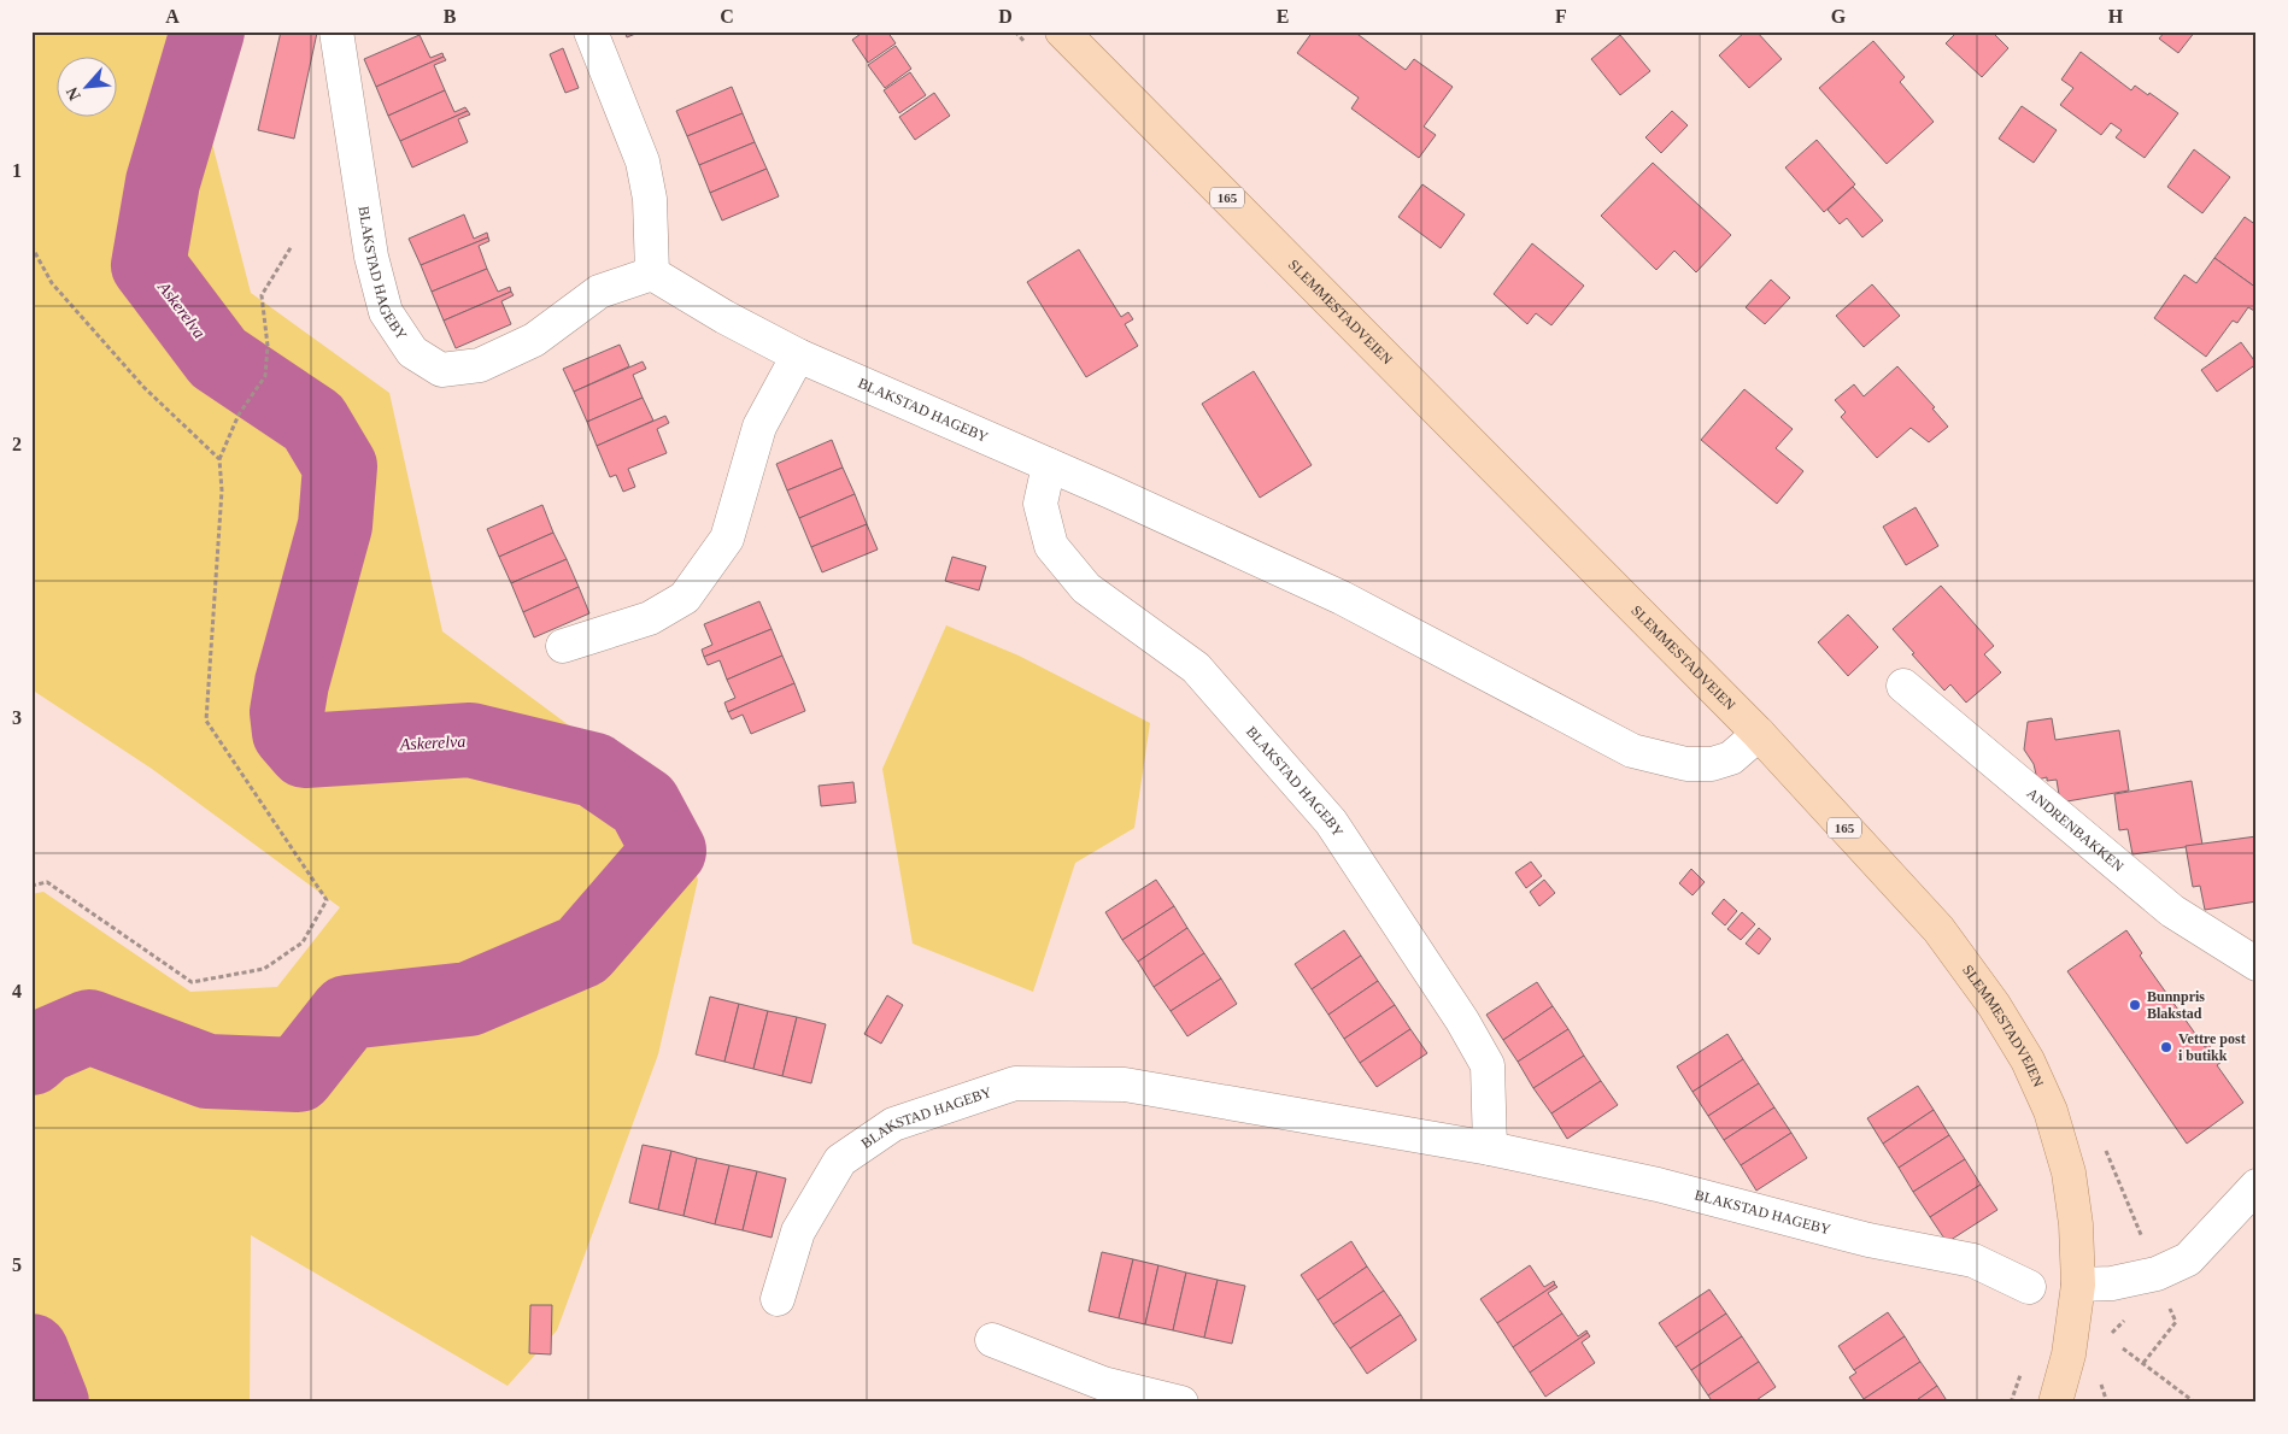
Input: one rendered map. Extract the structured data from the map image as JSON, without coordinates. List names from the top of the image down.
{
  "streets": {
    "main road": ["165", "SLEMMESTADVEIEN"],
    "street": ["BLAKSTAD HAGEBY", "ANDRENBAKKEN"]
  },
  "crossings": [
    ["BLAKSTAD HAGEBY", "SLEMMESTADVEIEN"]
  ],
  "water": ["Askerelva"],
  "places": ["Bunnpris Blakstad", "Vettre post i butikk"],
  "north": "bottom left",
  "grid": {
    "columns": [
      "A",
      "B",
      "C",
      "D",
      "E",
      "F",
      "G",
      "H"
    ],
    "rows": [
      "1",
      "2",
      "3",
      "4",
      "5"
    ]
  }
}
